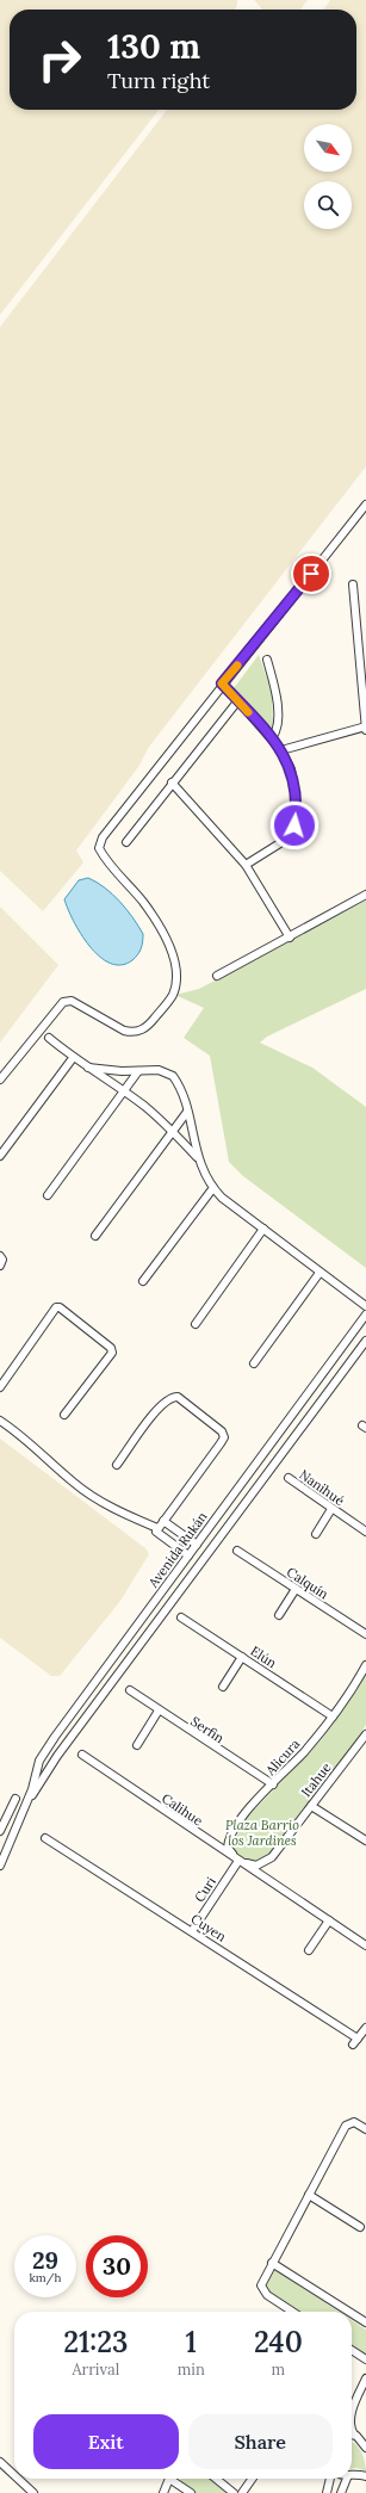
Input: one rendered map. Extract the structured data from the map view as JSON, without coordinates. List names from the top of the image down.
{
  "streets": {
    "street": [
      "Nanihué",
      "Avenida Rukán",
      "Calquín",
      "Elún",
      "Serfin",
      "Alicura",
      "Itahue",
      "Calihue",
      "Curi",
      "Cuyen"
    ]
  },
  "crossings": [
    ["Elún", "Alicura"],
    ["Serfin", "Alicura"],
    ["Alicura", "Itahue"],
    ["Alicura", "Calihue"],
    ["Alicura", "Curi"],
    ["Itahue", "Calihue"],
    ["Itahue", "Curi"],
    ["Calihue", "Curi"],
    ["Curi", "Cuyen"]
  ],
  "parks": ["Plaza Barrio los Jardines"],
  "north": "bottom right",
  "page": {
    "turn": ["130 m", "Turn right"],
    "speed": "29 km/h",
    "limit": "30",
    "eta": [
      "21:23",
      "Arrival",
      "1",
      "min",
      "240",
      "m"
    ],
    "buttons": ["Exit", "Share"]
  }
}
